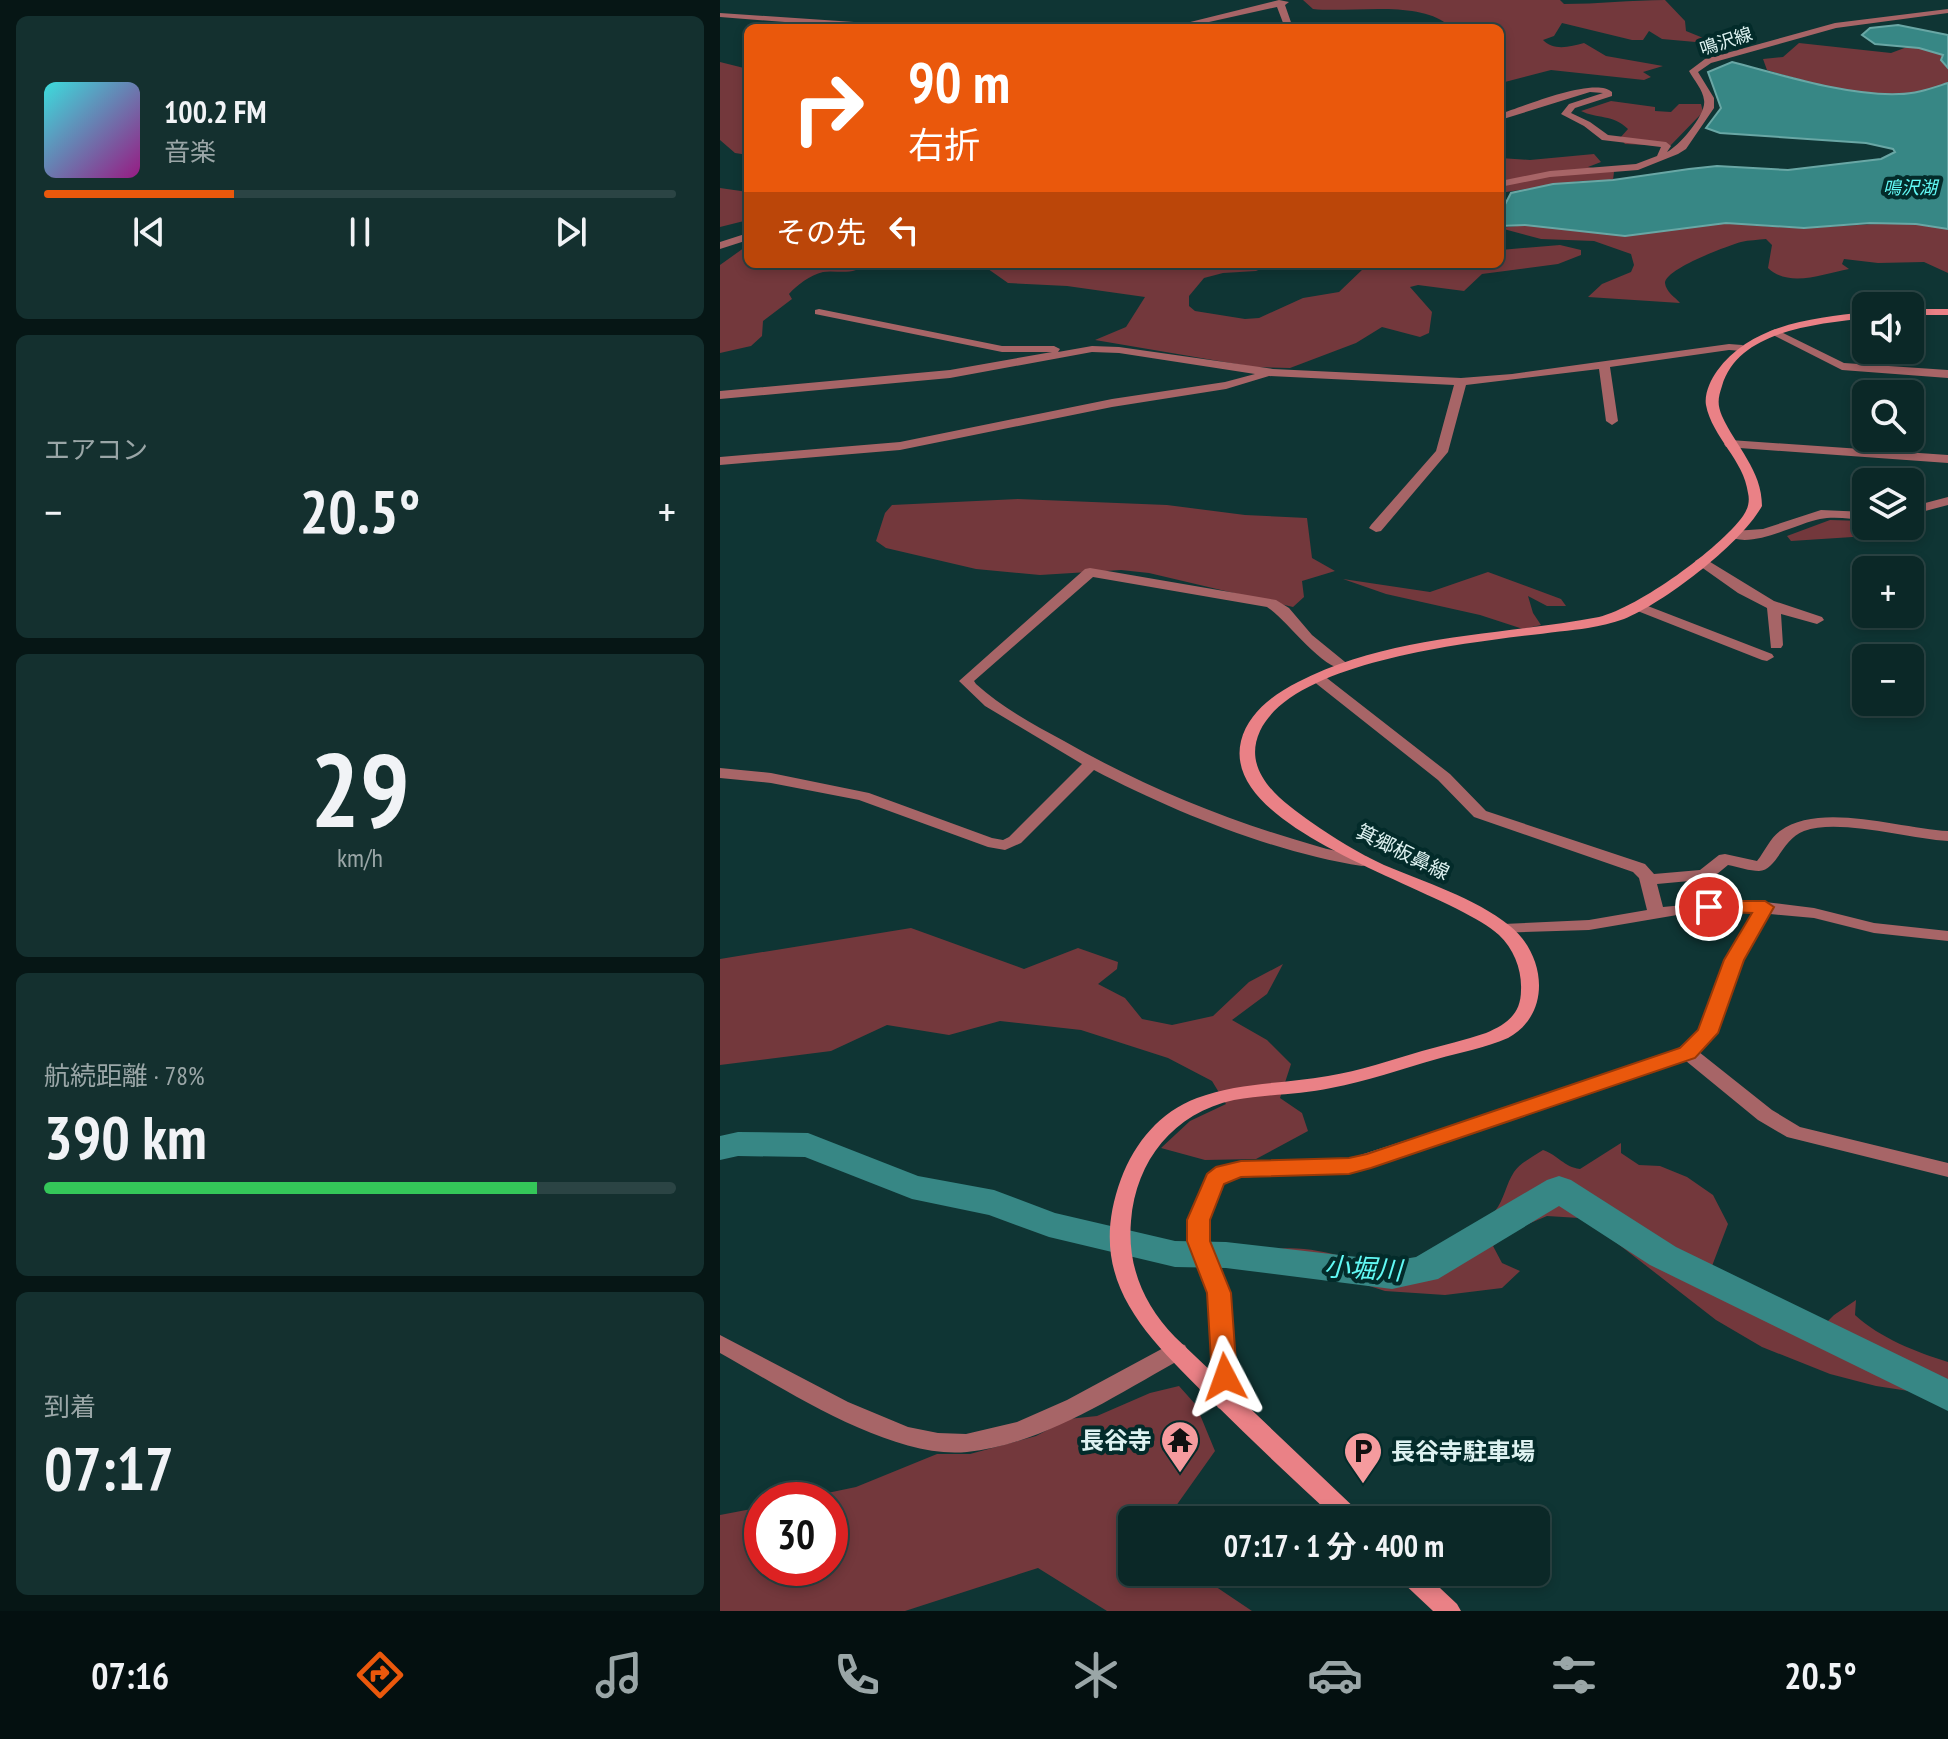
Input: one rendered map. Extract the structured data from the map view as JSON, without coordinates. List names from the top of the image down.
{
  "streets": {
    "main road": ["箕郷板鼻線"],
    "street": ["鳴沢線"]
  },
  "water": ["鳴沢湖", "小堀川"],
  "places": {
    "temple": ["長谷寺"],
    "parking": ["長谷寺駐車場"]
  },
  "page": {
    "turn": ["90 m", "右折"],
    "song": ["100.2 FM", "音楽"],
    "then": "その先",
    "map_buttons": ["+", "−"],
    "tile": [
      "エアコン",
      ["29", "km/h"],
      ["航続距離 · 78%", "390 km"],
      ["到着", "07:17"]
    ],
    "heat": ["−", "20.5°", "+"],
    "limit": "30",
    "trip": "07:17 · 1 分 · 400 m",
    "tabs": ["07:16", "20.5°"]
  }
}
